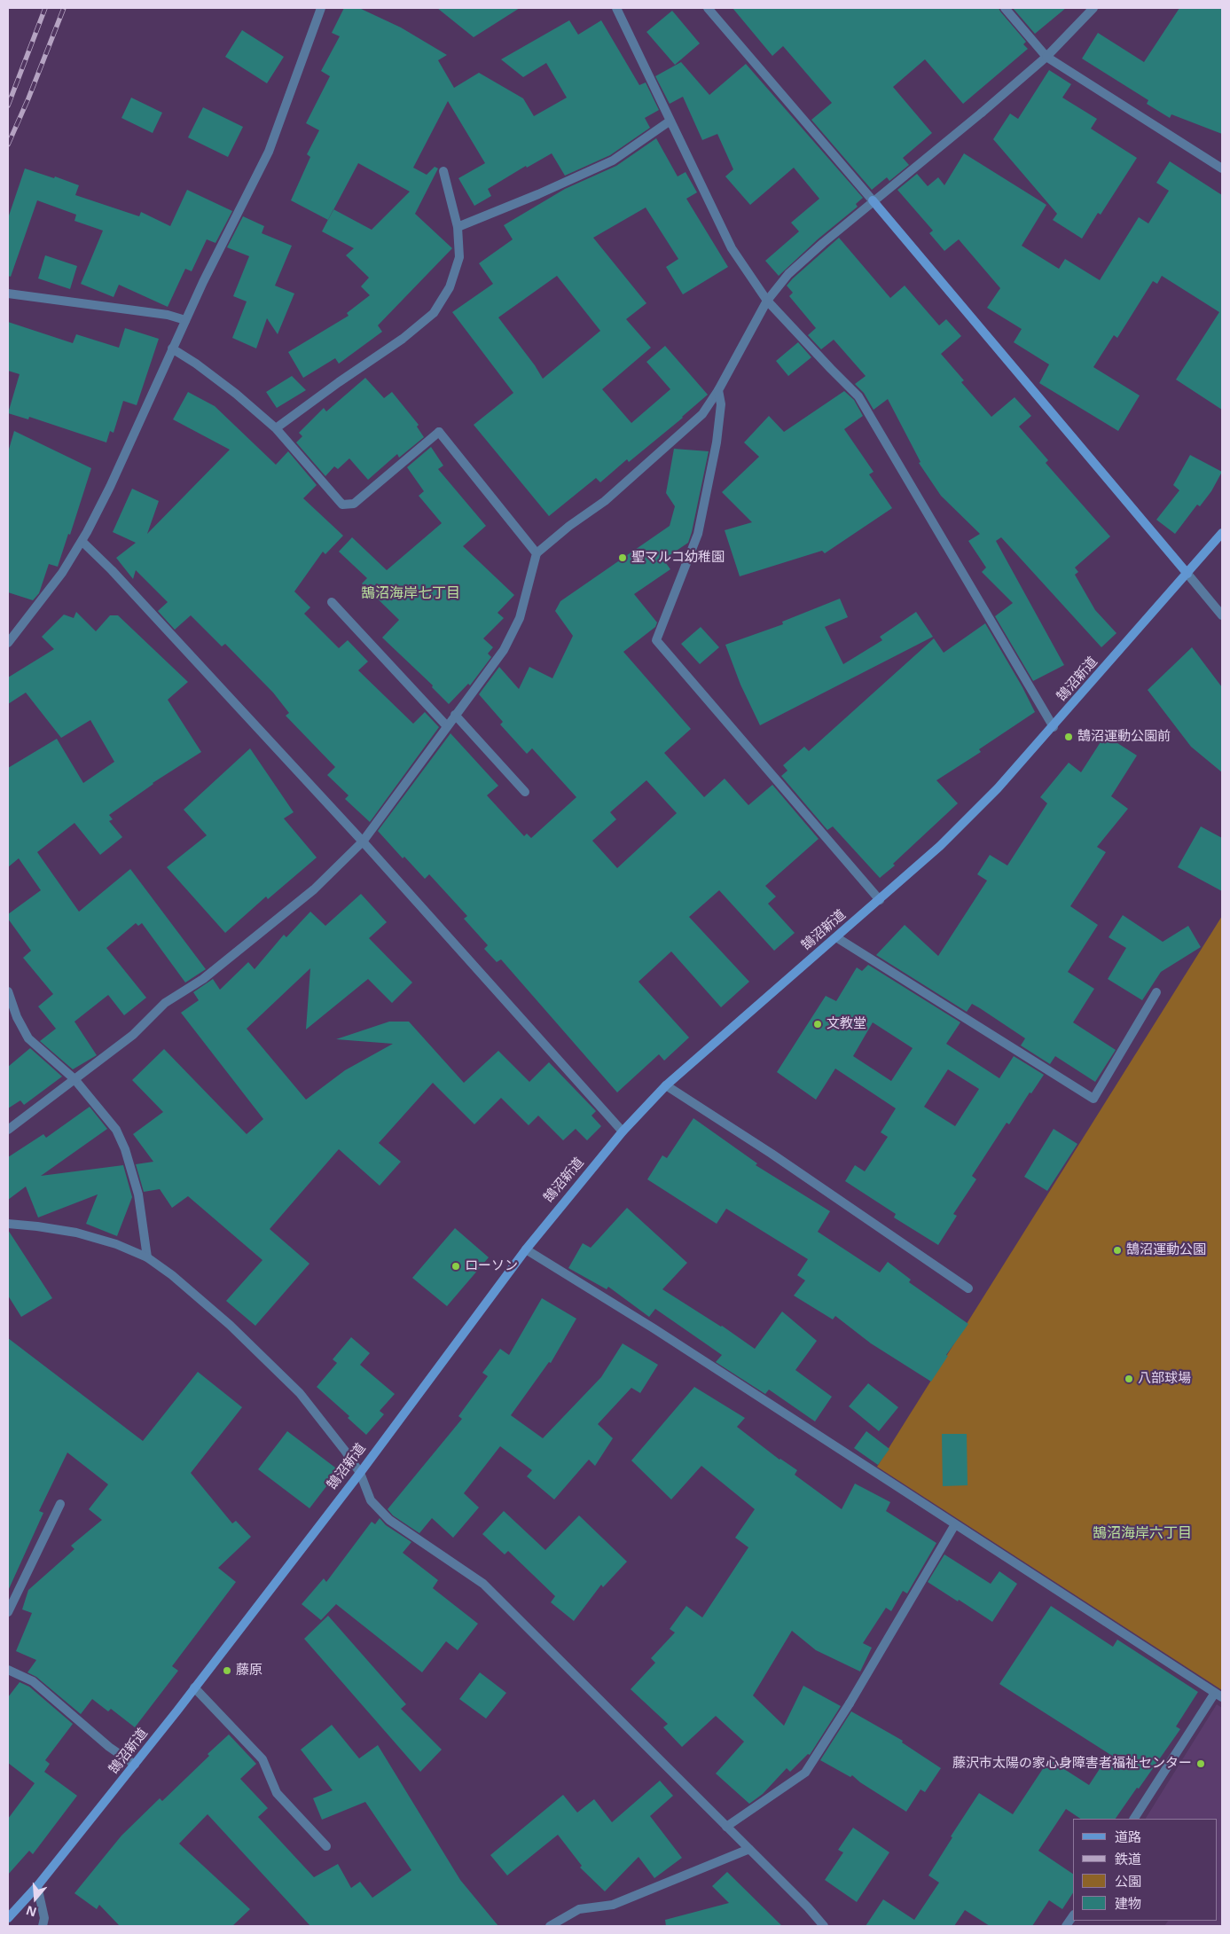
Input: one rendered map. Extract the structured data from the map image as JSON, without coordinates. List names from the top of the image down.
{
  "streets": {
    "street": ["鵠沼新道"]
  },
  "districts": ["鵠沼海岸七丁目", "鵠沼海岸六丁目"],
  "places": [
    "聖マルコ幼稚園",
    "鵠沼運動公園前",
    "文教堂",
    "鵠沼運動公園",
    "ローソン",
    "八部球場",
    "藤原",
    "藤沢市太陽の家心身障害者福祉センター"
  ],
  "legend": [
    "道路",
    "鉄道",
    "公園",
    "建物"
  ],
  "north": "bottom"
}
